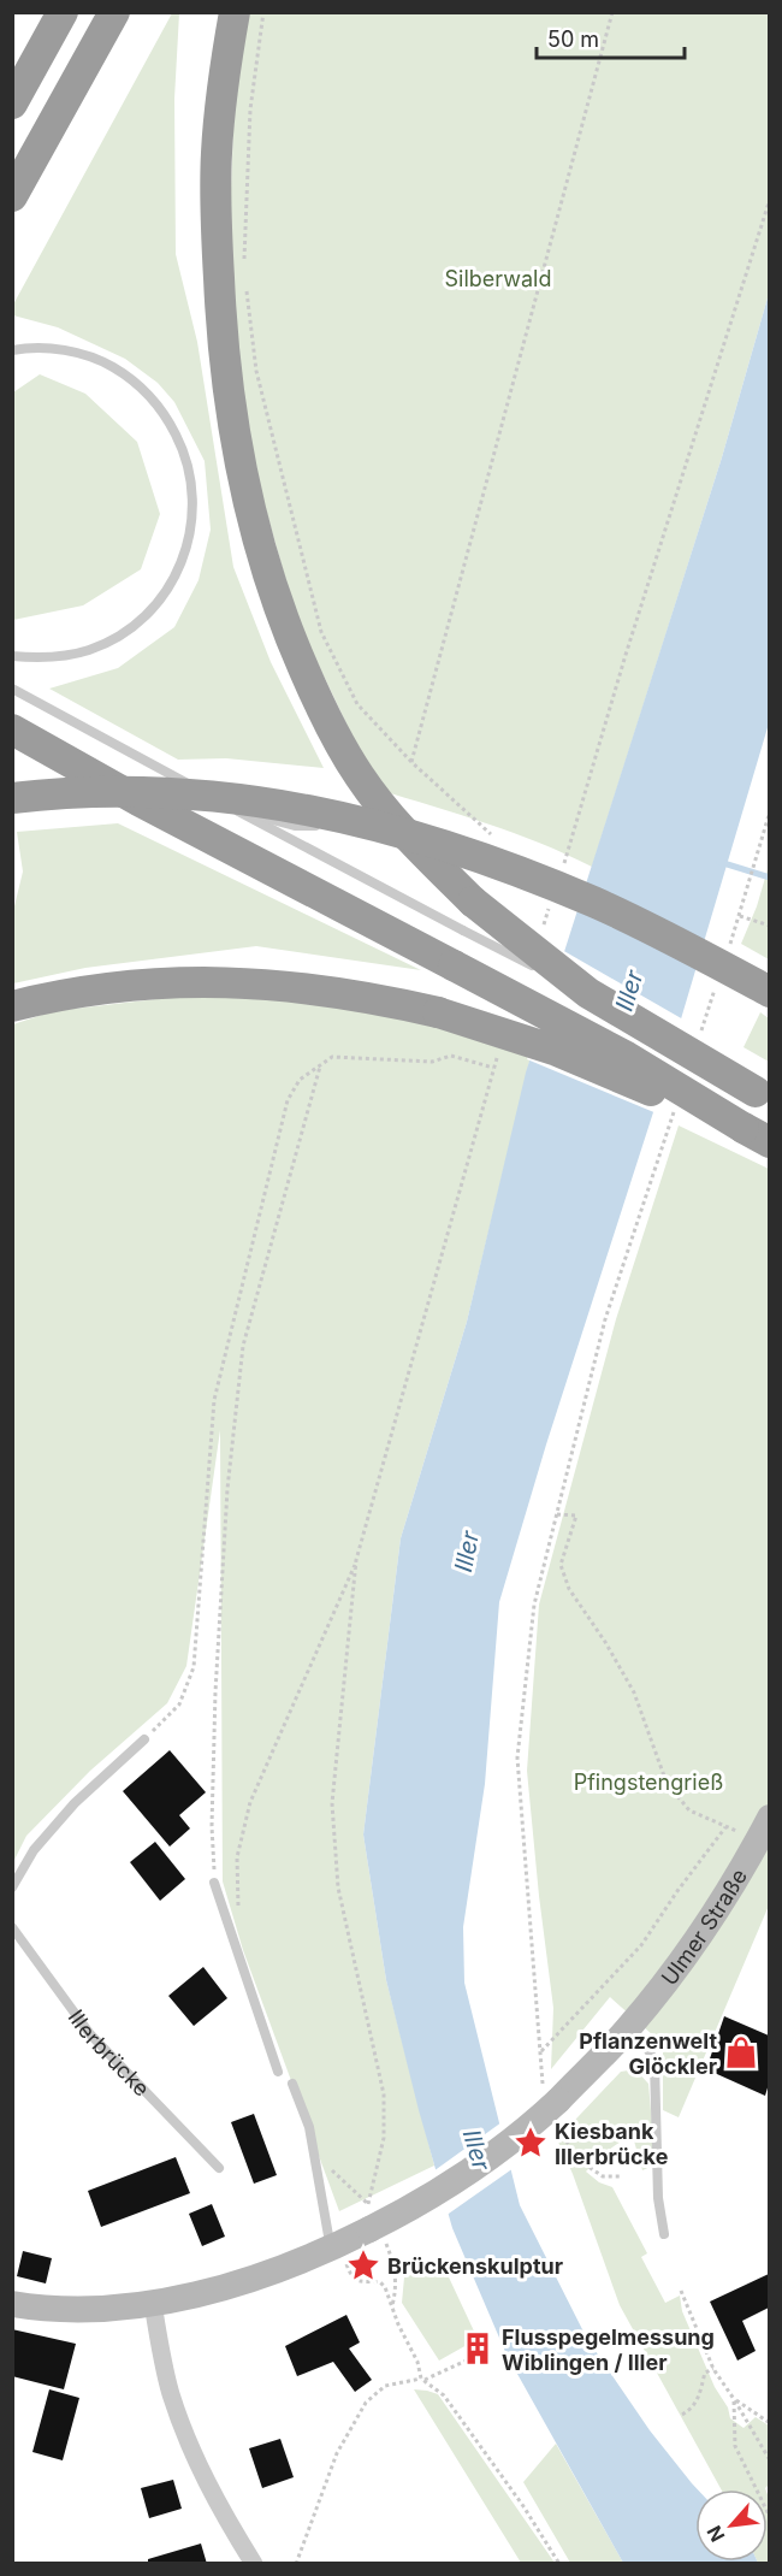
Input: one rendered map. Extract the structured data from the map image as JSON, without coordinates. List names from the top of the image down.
{
  "streets": {
    "main road": ["Ulmer Straße"],
    "lane": ["Illerbrücke"]
  },
  "water": ["Iller"],
  "parks": ["Silberwald", "Pfingstengrieß"],
  "places": {
    "shop": ["Pflanzenwelt Glöckler"],
    "place": ["Kiesbank Illerbrücke", "Brückenskulptur"],
    "building": ["Flusspegelmessung Wiblingen / Iller"]
  },
  "scale_bar": "50 m",
  "north": "bottom left"
}
